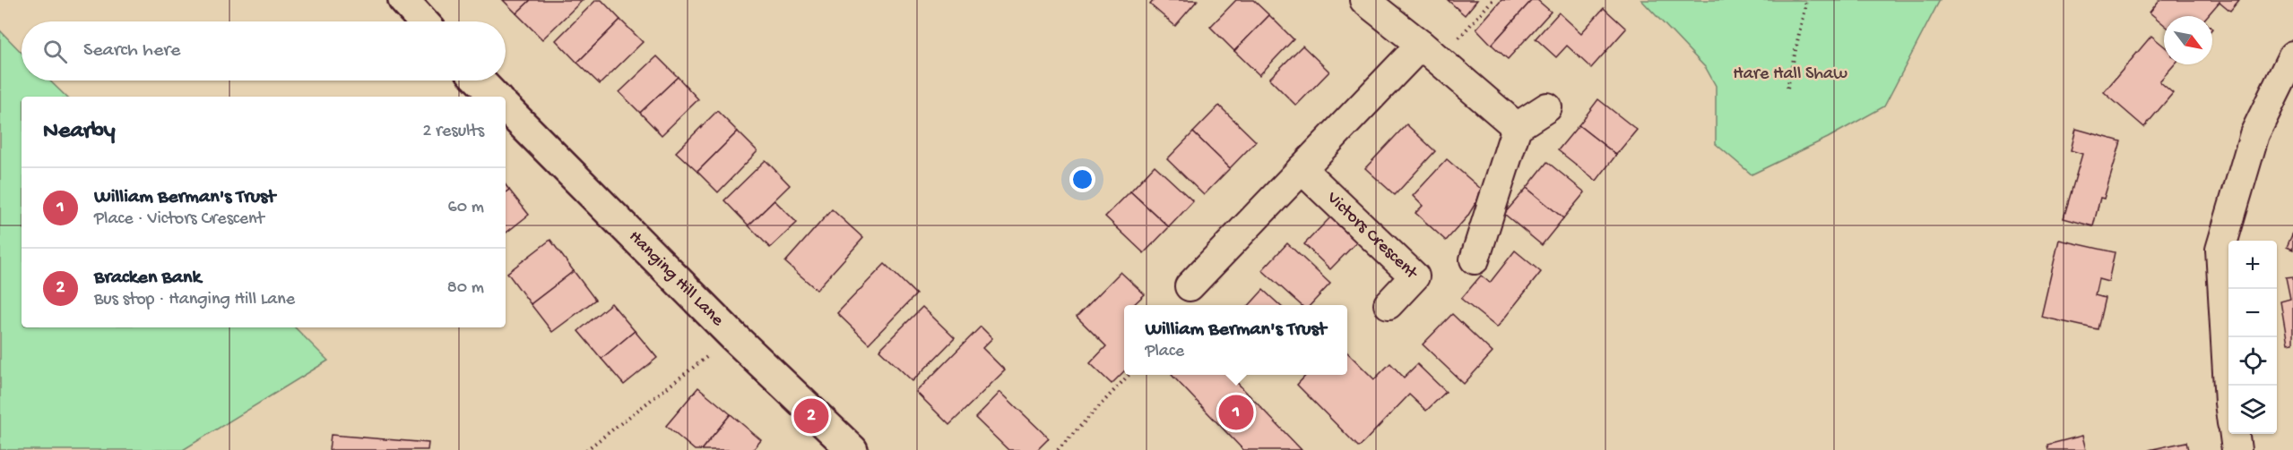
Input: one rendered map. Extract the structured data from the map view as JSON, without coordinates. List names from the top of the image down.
{
  "streets": {
    "street": ["Victors Crescent", "Hanging Hill Lane"]
  },
  "parks": ["Hare Hall Shaw"],
  "north": "bottom right",
  "page": {
    "search": "Search here",
    "heading": ["Nearby", "2 results"],
    "list": [
      {
        "mark": "1",
        "name": "William Berman's Trust",
        "note": "Place · Victors Crescent",
        "value": "60 m"
      },
      {
        "mark": "2",
        "name": "Bracken Bank",
        "note": "Bus stop · Hanging Hill Lane",
        "value": "80 m"
      }
    ],
    "map_buttons": ["+", "−"],
    "popup": ["William Berman's Trust", "Place"],
    "pins": ["1", "2"]
  }
}
